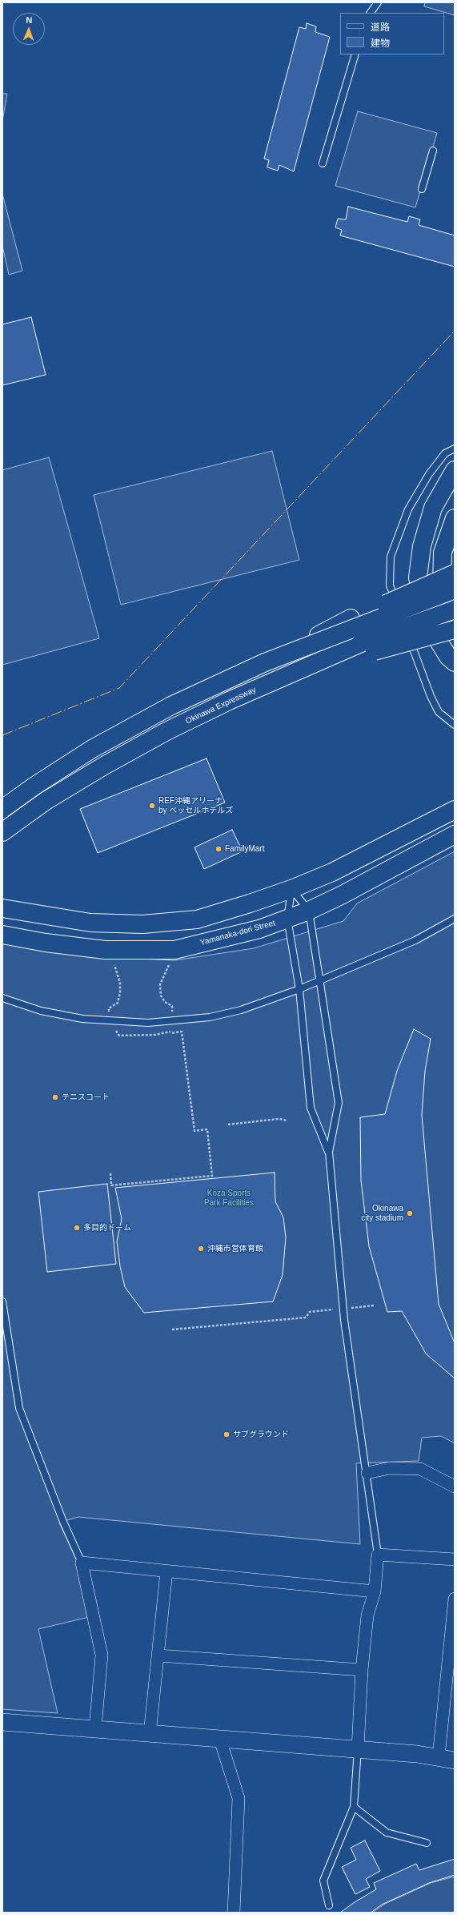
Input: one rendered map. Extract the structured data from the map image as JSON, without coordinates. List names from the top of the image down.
{
  "streets": {
    "main road": ["Okinawa Expressway", "Yamanaka-dori Street"]
  },
  "parks": ["Koza Sports Park Facilities"],
  "places": [
    "REF沖縄アリーナ by ベッセルホテルズ",
    "FamilyMart",
    "テニスコート",
    "Okinawa city stadium",
    "多目的ドーム",
    "沖縄市営体育館",
    "サブグラウンド"
  ],
  "legend": ["道路", "建物"],
  "north": "top"
}
